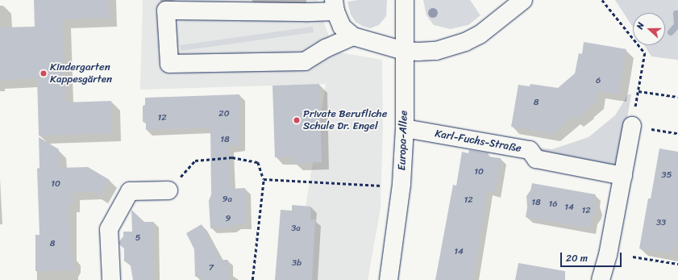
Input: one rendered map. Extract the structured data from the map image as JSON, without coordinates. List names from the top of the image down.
{
  "streets": {
    "street": ["Europa-Allee", "Karl-Fuchs-Straße"]
  },
  "crossings": [
    ["Europa-Allee", "Karl-Fuchs-Straße"]
  ],
  "places": ["Kindergarten Kappesgärten", "Private Berufliche Schule Dr. Engel"],
  "house_numbers": [
    "6",
    "8",
    "20",
    "12",
    "18",
    "10",
    "35",
    "10",
    "9a",
    "12",
    "18",
    "16",
    "14",
    "12",
    "9",
    "33",
    "3a",
    "5",
    "8",
    "14",
    "3b",
    "7"
  ],
  "scale_bar": "20 m",
  "north": "left"
}
